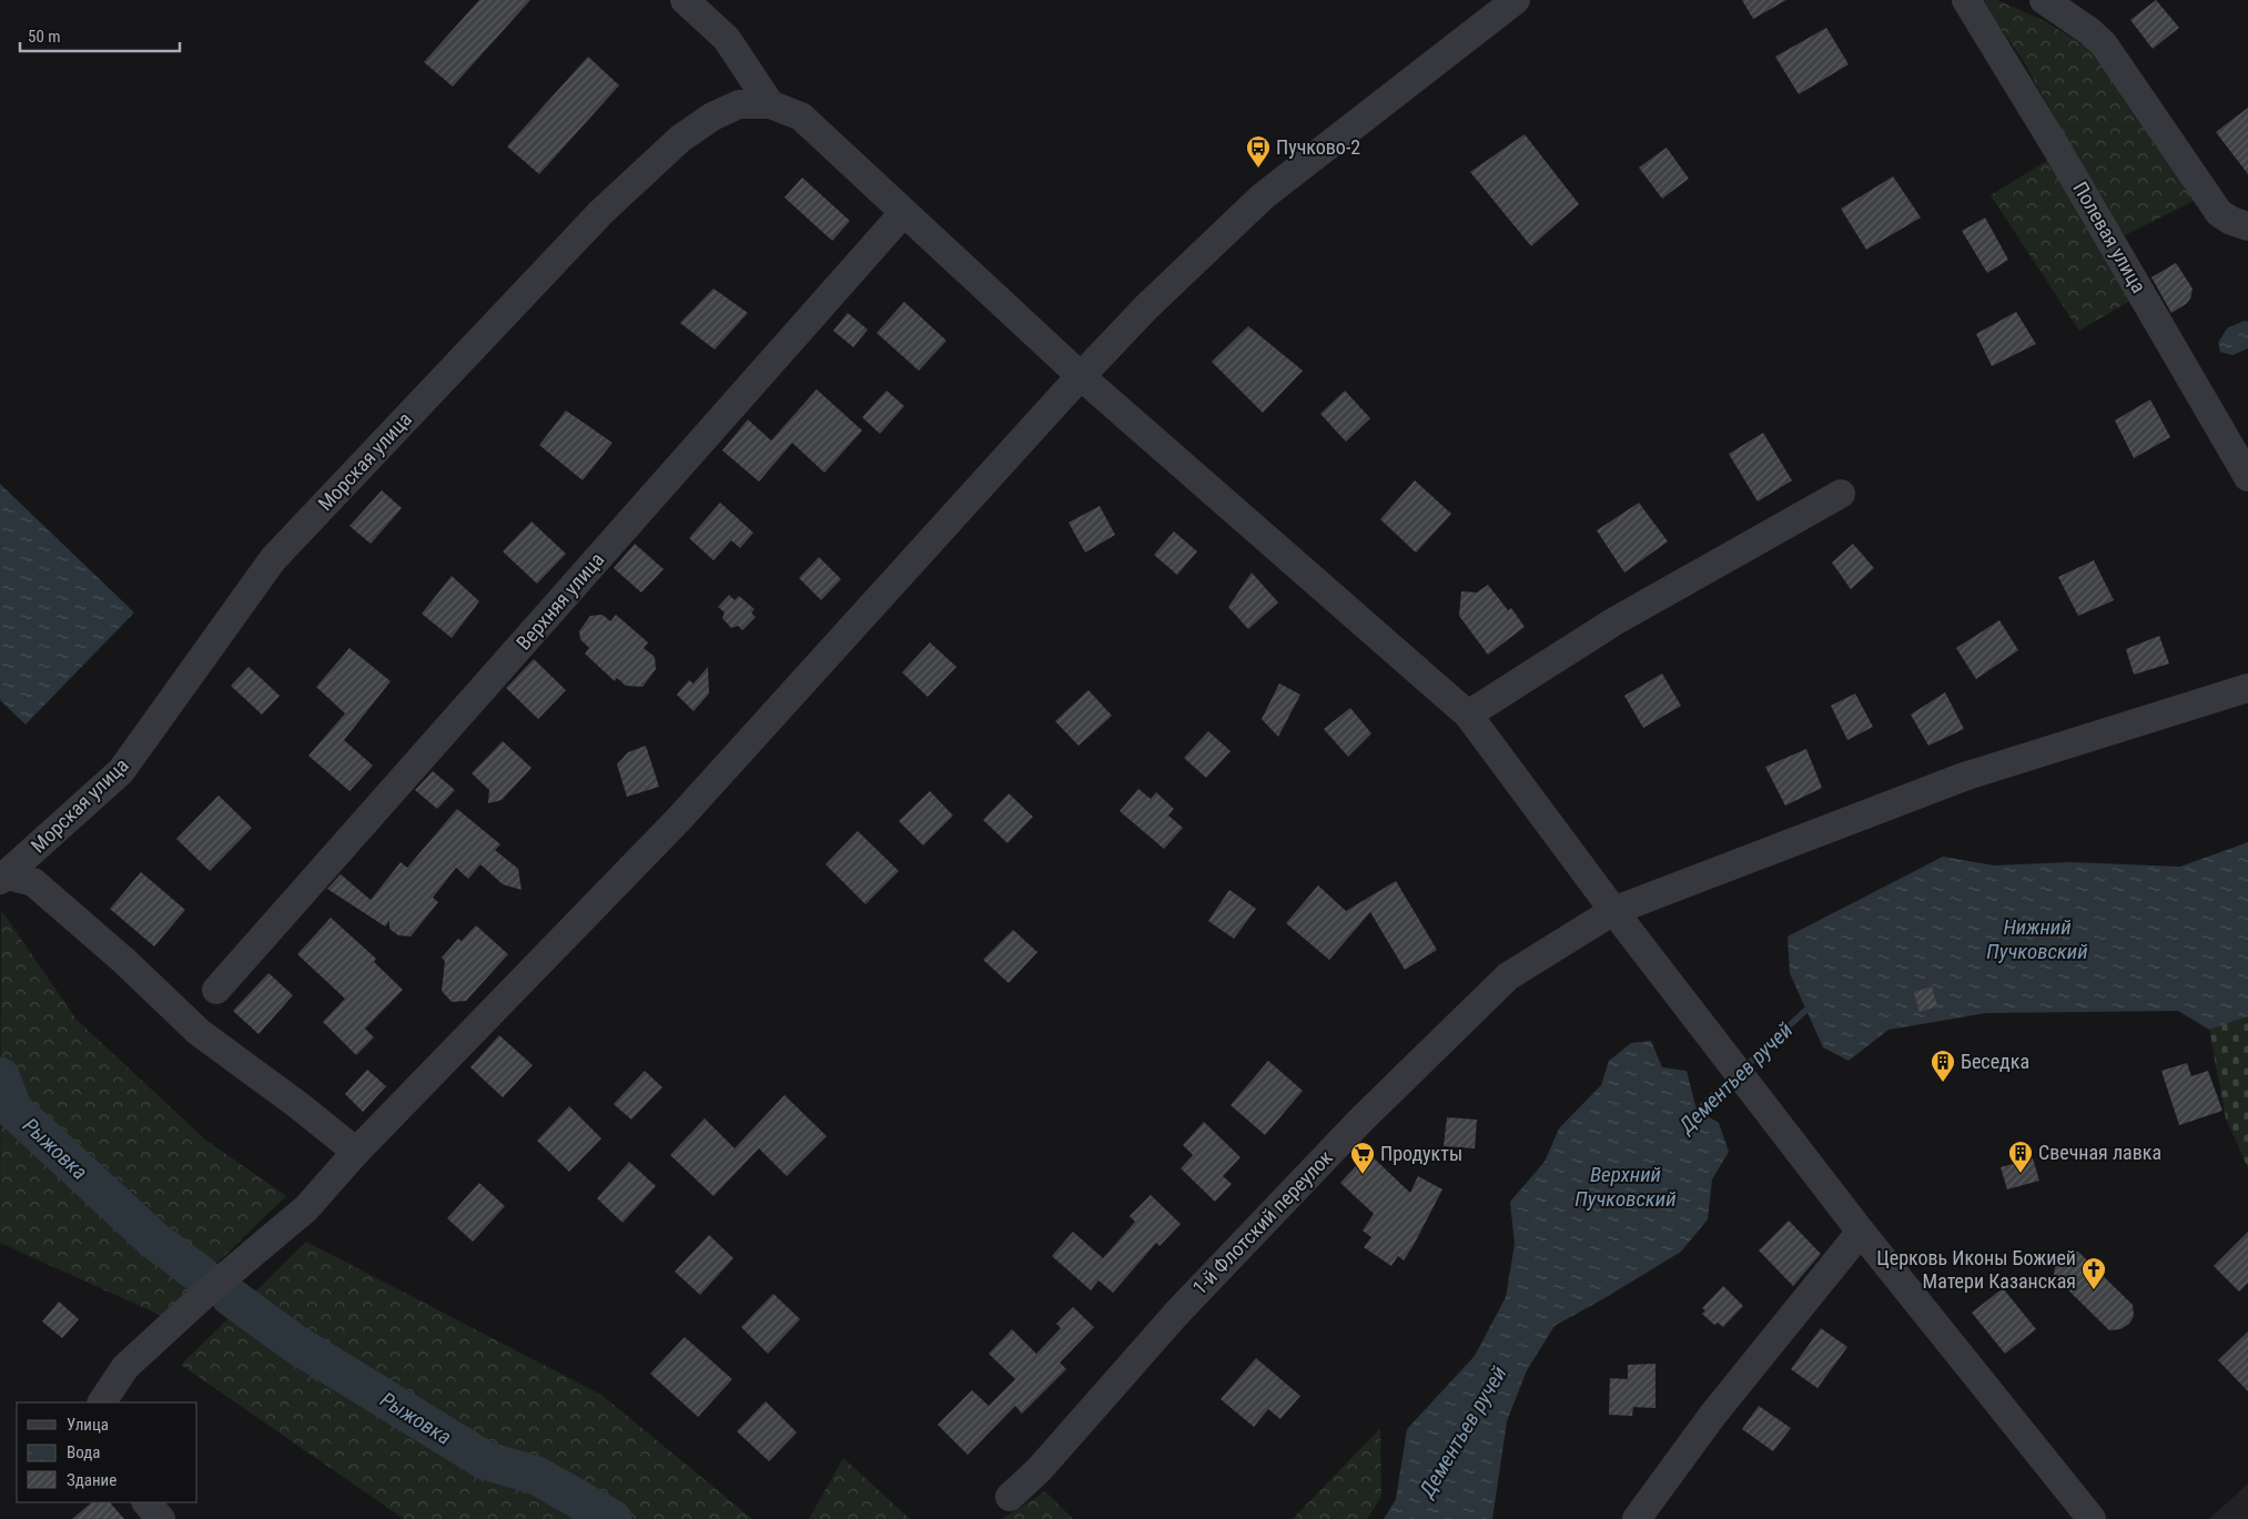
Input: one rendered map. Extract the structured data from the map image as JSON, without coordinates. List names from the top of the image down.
{
  "streets": {
    "street": [
      "Полевая улица",
      "Морская улица",
      "Верхняя улица",
      "1-й Флотский переулок"
    ]
  },
  "water": [
    "Нижний Пучковский",
    "Дементьев ручей",
    "Рыжовка",
    "Верхний Пучковский"
  ],
  "places": {
    "bus stop": ["Пучково-2"],
    "building": ["Беседка", "Свечная лавка"],
    "supermarket": ["Продукты"],
    "church": ["Церковь Иконы Божией Матери Казанская"]
  },
  "legend": ["Улица", "Вода", "Здание"],
  "scale_bar": "50 m"
}
